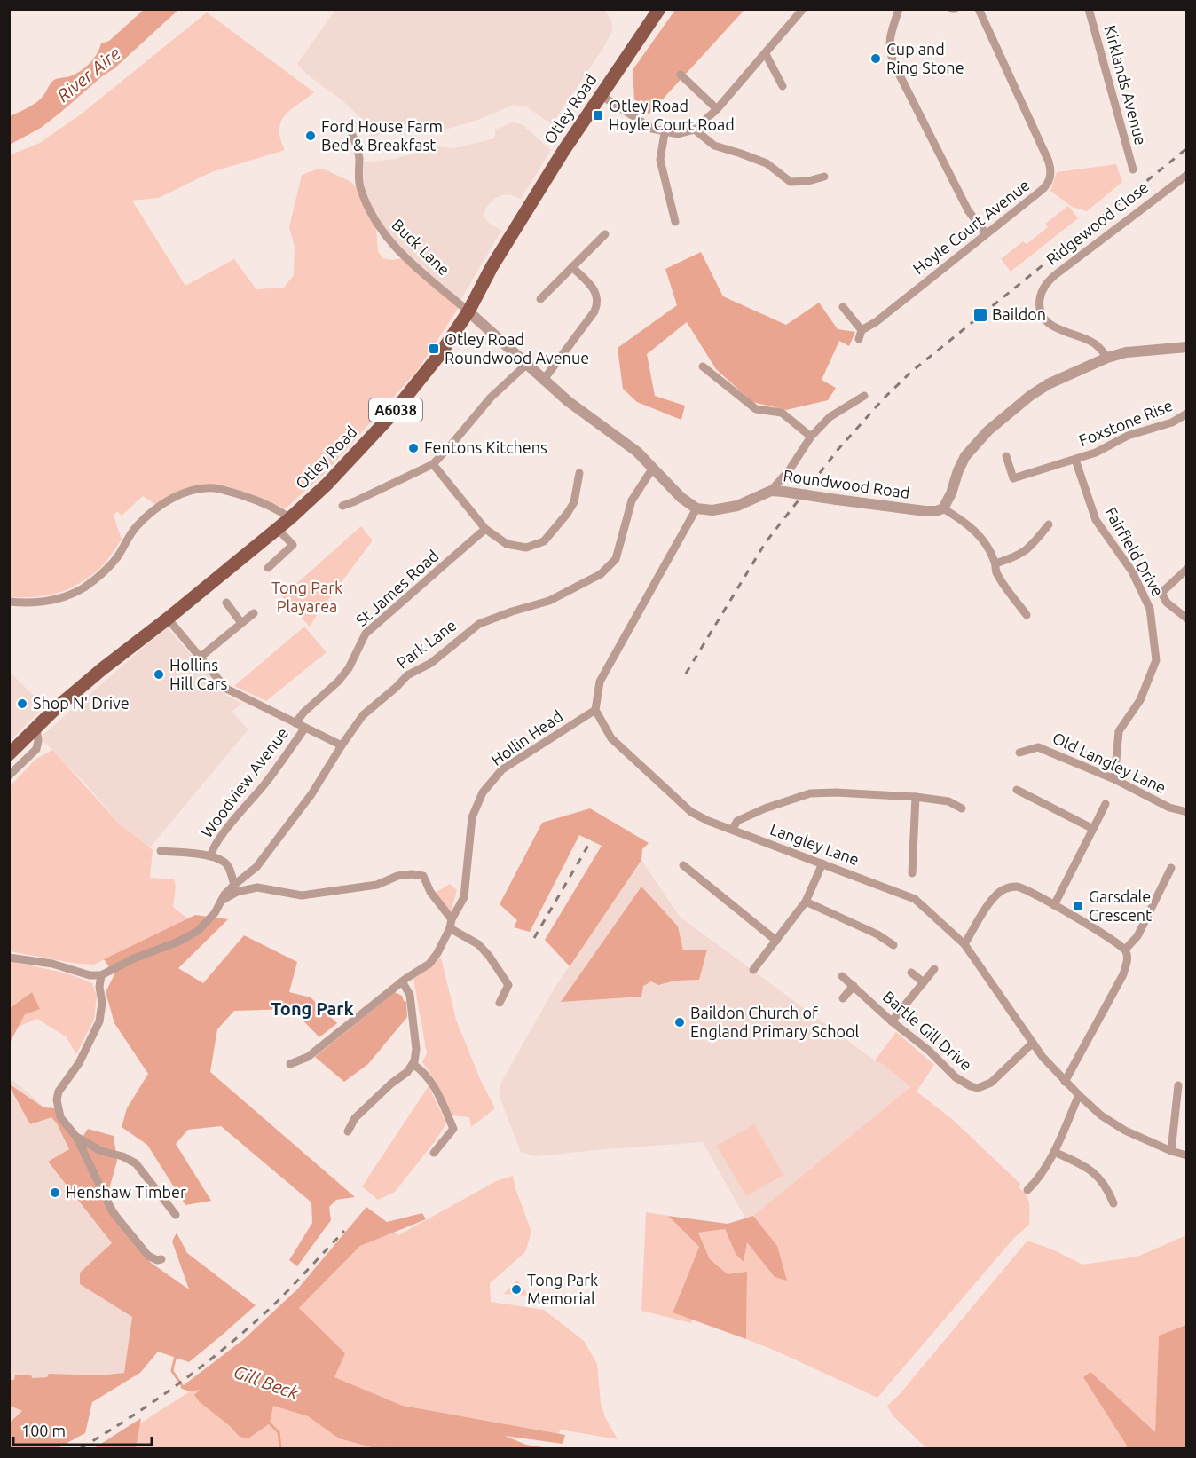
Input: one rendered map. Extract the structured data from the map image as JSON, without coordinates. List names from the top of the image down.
{
  "streets": {
    "main road": ["Otley Road", "A6038"],
    "street": [
      "Kirklands Avenue",
      "Ridgewood Close",
      "Hoyle Court Avenue",
      "Buck Lane",
      "Foxstone Rise",
      "Roundwood Road",
      "Fairfield Drive",
      "St James Road",
      "Park Lane",
      "Hollin Head",
      "Old Langley Lane",
      "Woodview Avenue",
      "Langley Lane",
      "Bartle Gill Drive"
    ]
  },
  "crossings": [
    ["Otley Road", "Buck Lane"],
    ["Foxstone Rise", "Fairfield Drive"],
    ["Fairfield Drive", "Old Langley Lane"],
    ["Hollin Head", "Langley Lane"],
    ["Langley Lane", "Bartle Gill Drive"]
  ],
  "districts": ["Tong Park"],
  "water": ["River Aire", "Gill Beck"],
  "parks": ["Tong Park Playarea"],
  "places": {
    "other": [
      "Cup and Ring Stone",
      "Ford House Farm Bed & Breakfast",
      "Fentons Kitchens",
      "Hollins Hill Cars",
      "Shop N' Drive",
      "Baildon Church of England Primary School",
      "Henshaw Timber",
      "Tong Park Memorial"
    ],
    "transit": [
      "Otley Road Hoyle Court Road",
      "Baildon",
      "Otley Road Roundwood Avenue",
      "Garsdale Crescent"
    ]
  },
  "scale_bar": "100 m"
}
